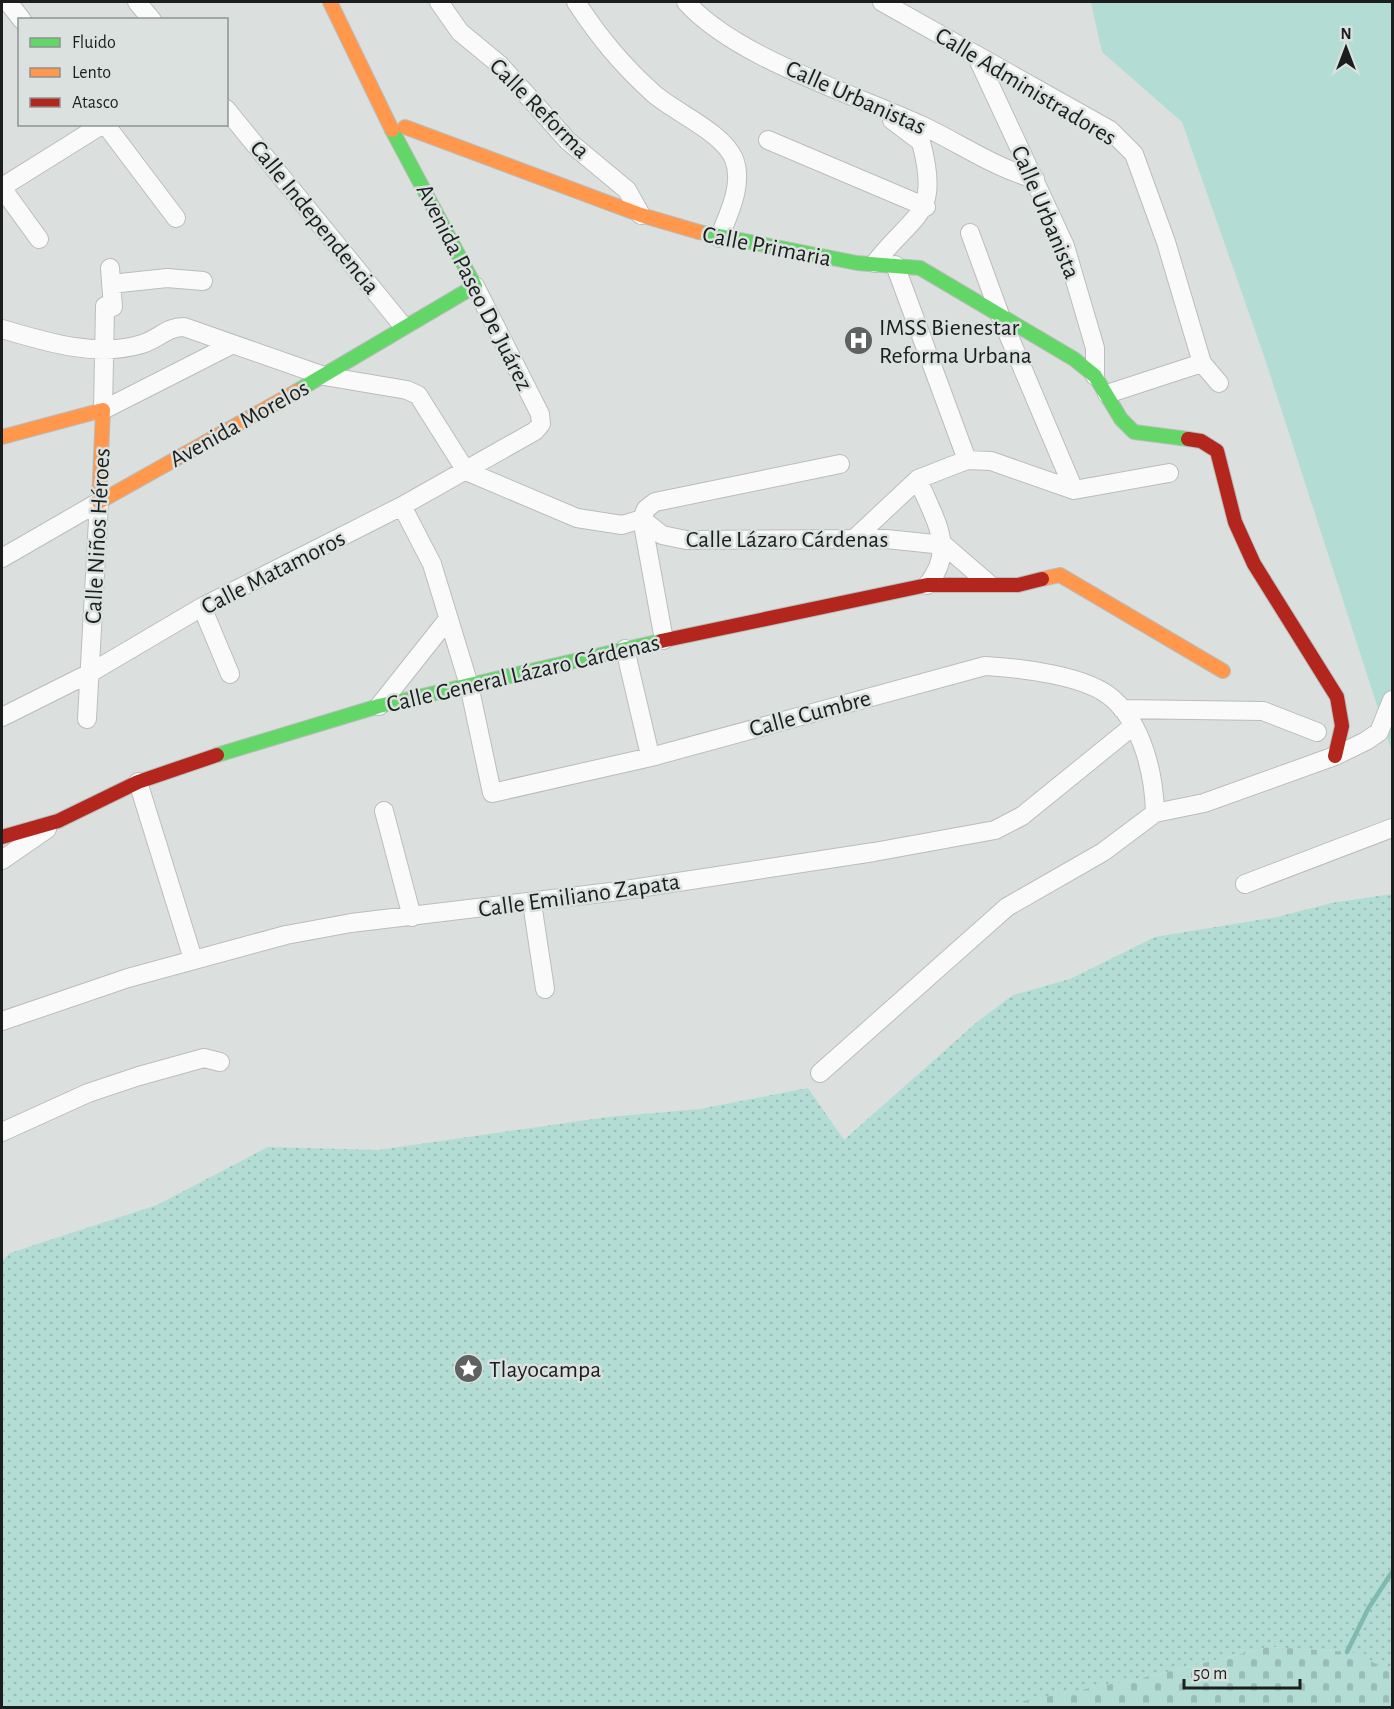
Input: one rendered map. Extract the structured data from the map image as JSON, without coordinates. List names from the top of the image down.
{
  "streets": {
    "street": [
      "Calle Administradores",
      "Calle Urbanistas",
      "Calle Reforma",
      "Calle Urbanista",
      "Calle Independencia",
      "Calle Primaria",
      "Avenida Paseo De Juárez",
      "Avenida Morelos",
      "Calle Niños Héroes",
      "Calle Lázaro Cárdenas",
      "Calle Matamoros",
      "Calle General Lázaro Cárdenas",
      "Calle Cumbre",
      "Calle Emiliano Zapata"
    ]
  },
  "crossings": [
    ["Calle Administradores", "Calle Urbanista"],
    ["Calle Urbanistas", "Calle Urbanista"],
    ["Calle Reforma", "Calle Primaria"],
    ["Calle Urbanista", "Calle Primaria"],
    ["Calle Independencia", "Avenida Morelos"],
    ["Calle Primaria", "Avenida Paseo De Juárez"],
    ["Avenida Paseo De Juárez", "Avenida Morelos"],
    ["Avenida Paseo De Juárez", "Calle Matamoros"],
    ["Avenida Morelos", "Calle Niños Héroes"],
    ["Calle Niños Héroes", "Calle Matamoros"],
    ["Calle General Lázaro Cárdenas", "Calle Cumbre"],
    ["Calle Cumbre", "Calle Emiliano Zapata"]
  ],
  "places": {
    "hospital": ["IMSS Bienestar Reforma Urbana"],
    "place": ["Tlayocampa"]
  },
  "legend": ["Fluido", "Lento", "Atasco"],
  "scale_bar": "50 m",
  "north": "top"
}
